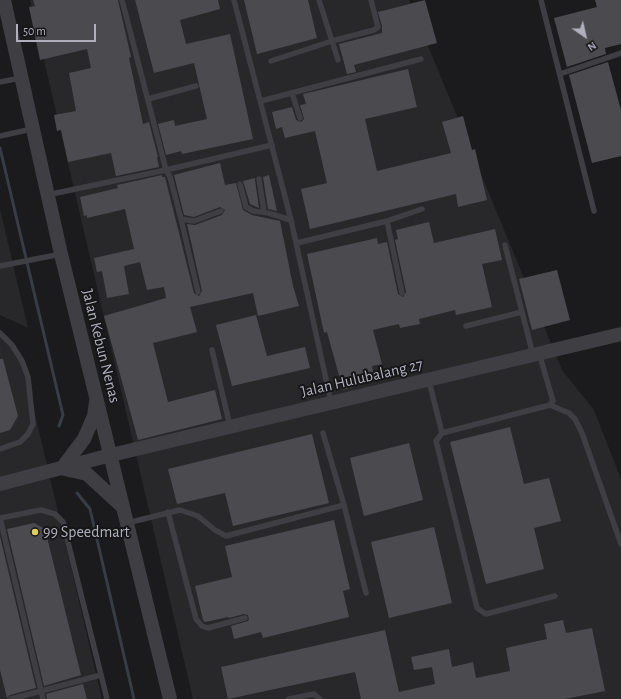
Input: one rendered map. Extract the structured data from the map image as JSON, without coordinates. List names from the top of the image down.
{
  "streets": {
    "street": ["Jalan Kebun Nenas", "Jalan Hulubalang 27"]
  },
  "crossings": [
    ["Jalan Kebun Nenas", "Jalan Hulubalang 27"]
  ],
  "places": ["99 Speedmart"],
  "scale_bar": "50 m",
  "north": "bottom right"
}
